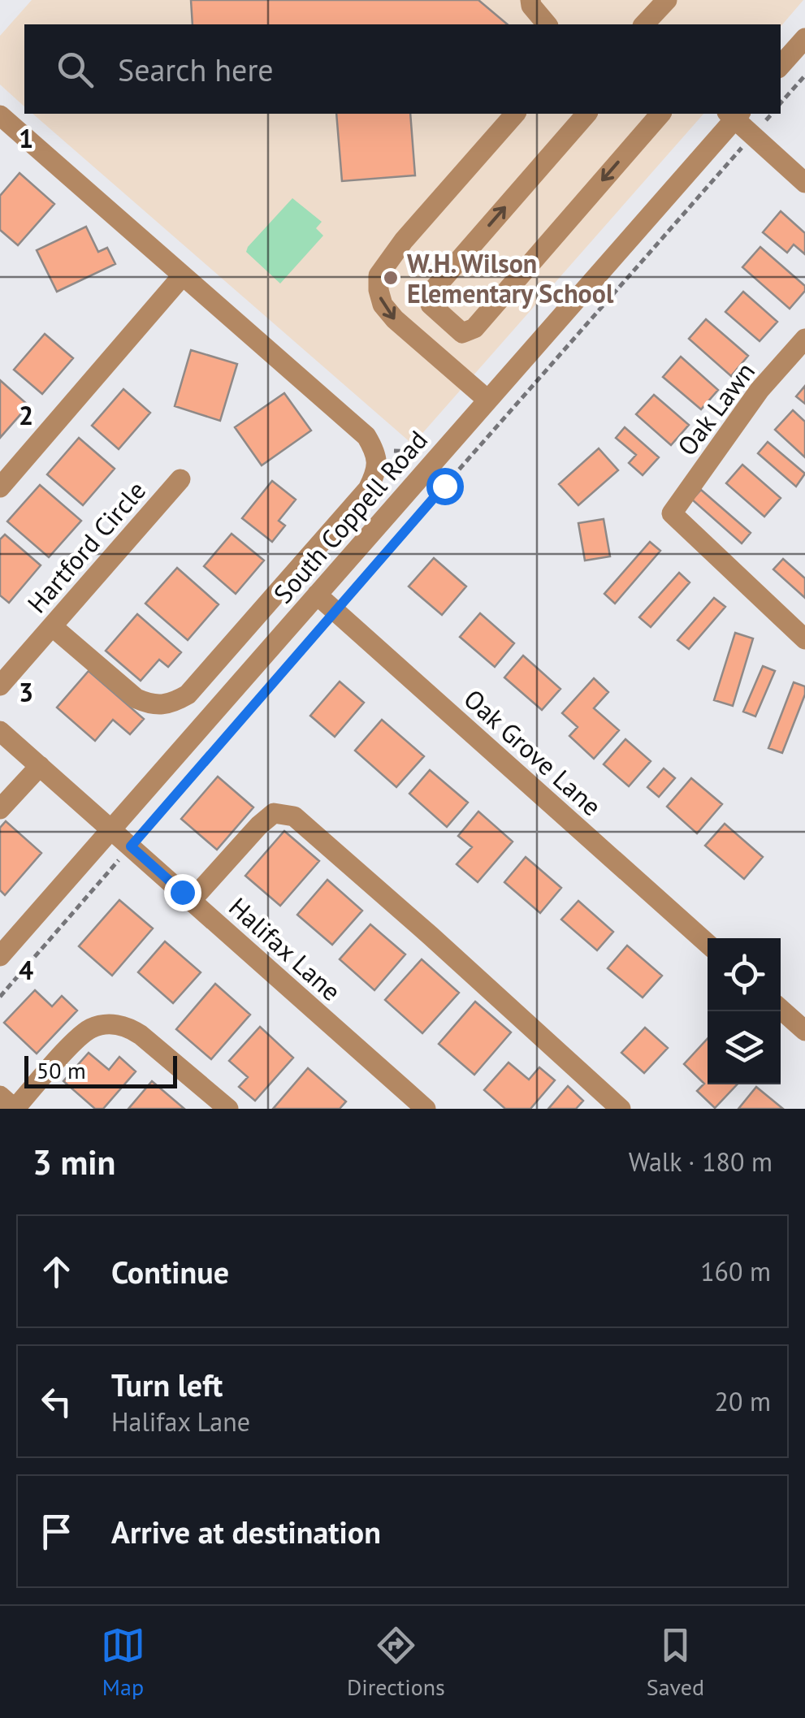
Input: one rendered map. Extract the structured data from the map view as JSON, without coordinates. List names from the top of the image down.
{
  "streets": {
    "street": [
      "Oak Lawn",
      "South Coppell Road",
      "Hartford Circle",
      "Oak Grove Lane",
      "Halifax Lane"
    ]
  },
  "crossings": [
    ["South Coppell Road", "Oak Grove Lane"],
    ["South Coppell Road", "Halifax Lane"]
  ],
  "places": ["W.H. Wilson Elementary School"],
  "scale_bar": "50 m",
  "page": {
    "search": "Search here",
    "scale": "50 m",
    "heading": ["3 min", "Walk · 180 m"],
    "list": [
      ["Continue", "160 m"],
      ["Turn left", "Halifax Lane", "20 m"],
      "Arrive at destination"
    ],
    "nav": ["Map", "Directions", "Saved"]
  },
  "grid": {
    "rows": [
      "1",
      "2",
      "3",
      "4"
    ]
  }
}
